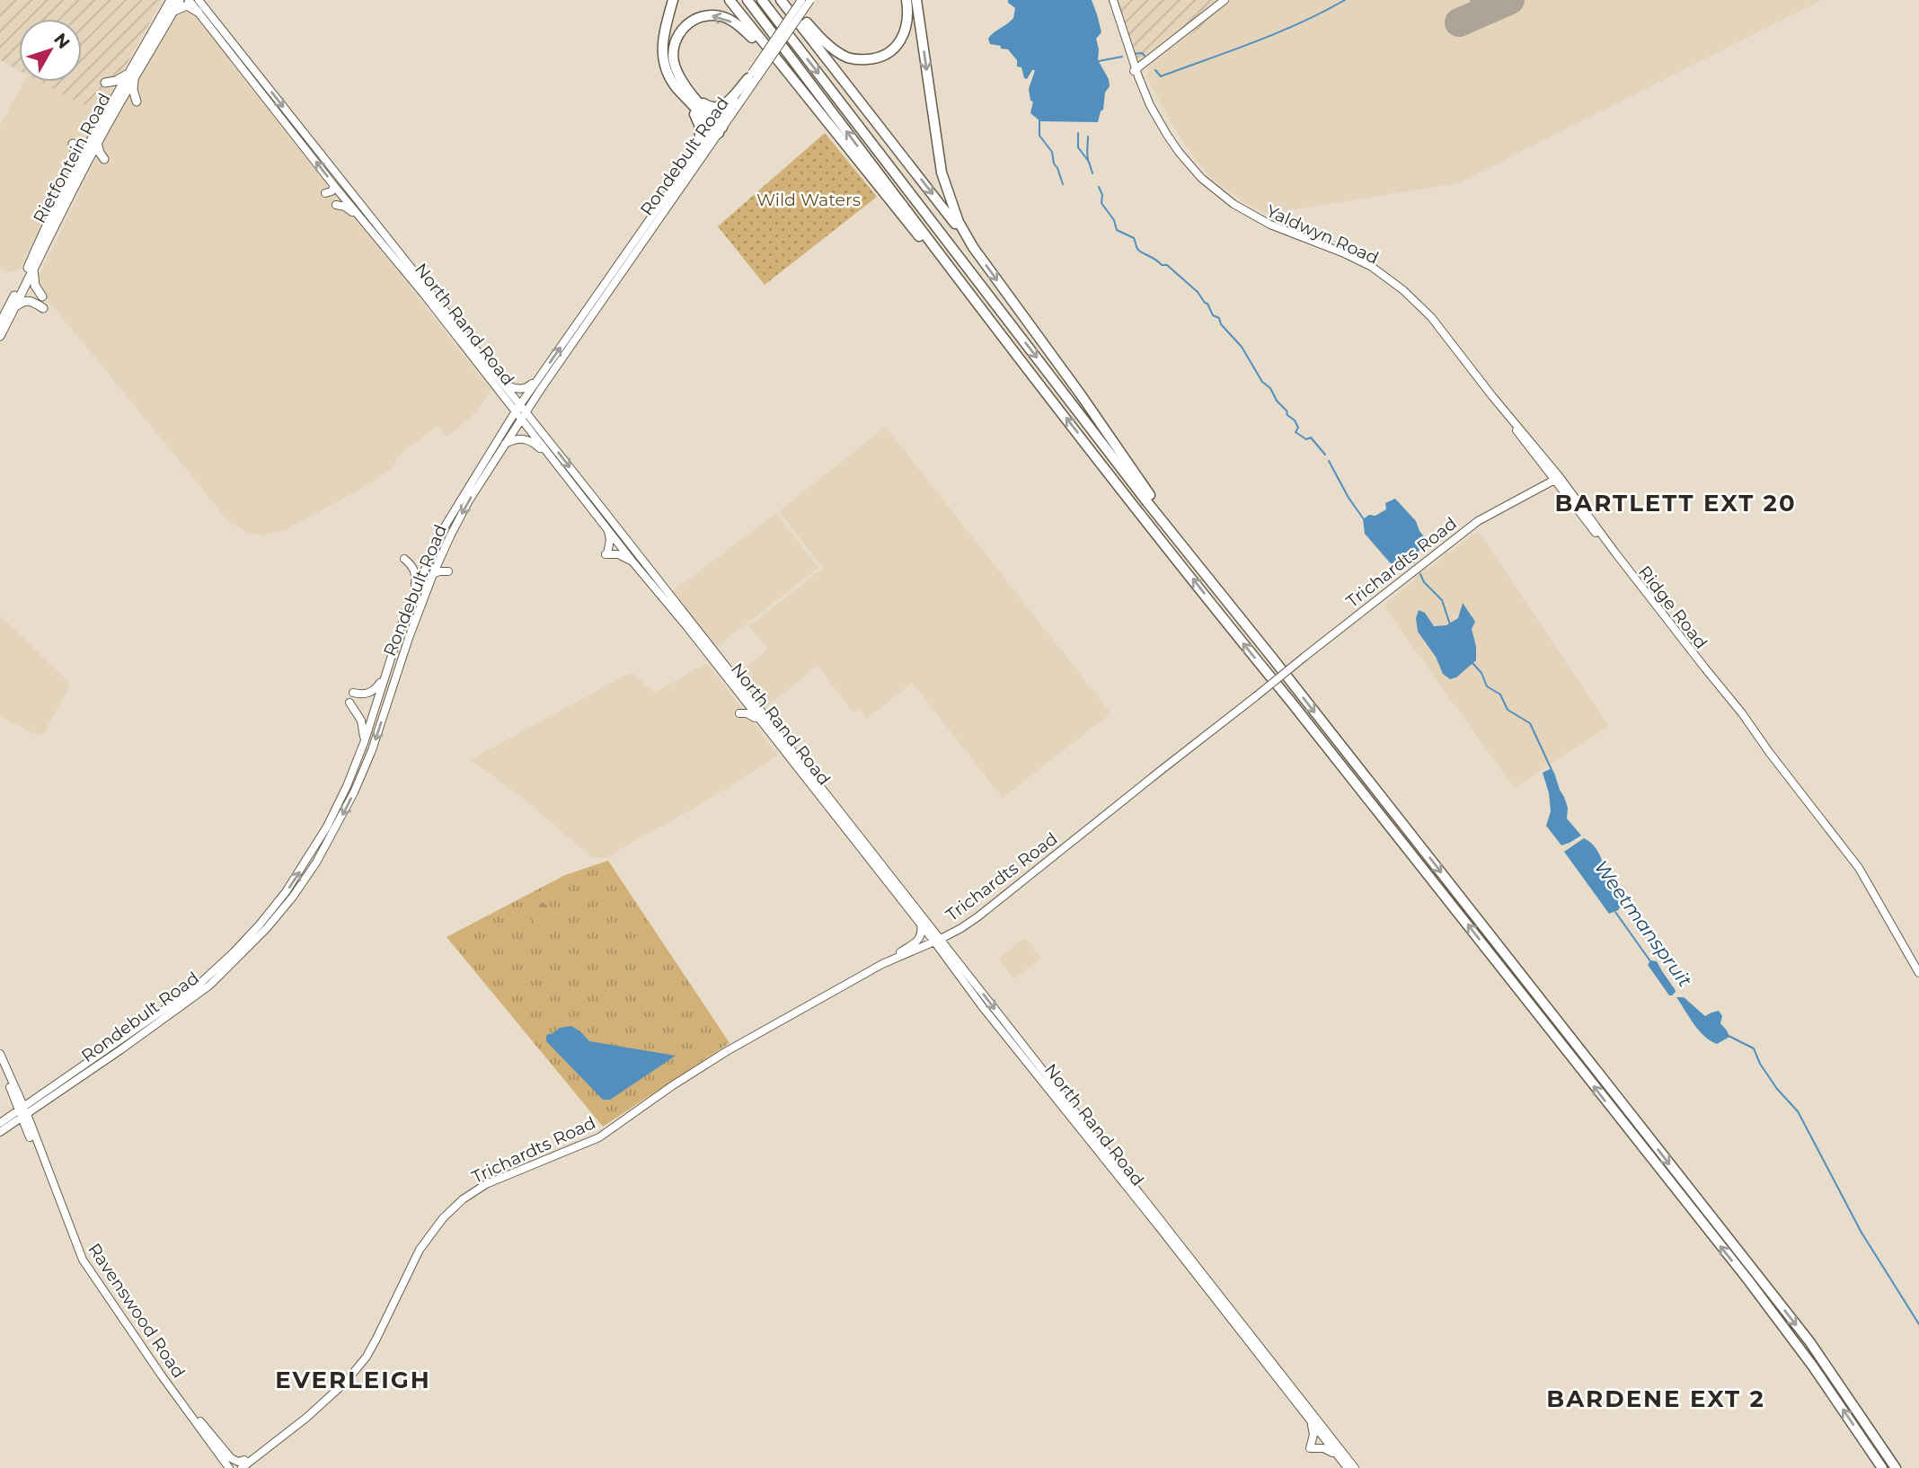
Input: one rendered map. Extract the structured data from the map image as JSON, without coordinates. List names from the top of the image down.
{
  "streets": {
    "main road": [
      "Rondebult Road",
      "Rietfontein Road",
      "Yaldwyn Road",
      "North Rand Road",
      "Trichardts Road",
      "Ridge Road",
      "Ravenswood Road"
    ]
  },
  "crossings": [
    ["Rondebult Road", "North Rand Road"],
    ["Rondebult Road", "Ravenswood Road"],
    ["Yaldwyn Road", "Trichardts Road"],
    ["Yaldwyn Road", "Ridge Road"],
    ["North Rand Road", "Trichardts Road"],
    ["Trichardts Road", "Ridge Road"]
  ],
  "districts": ["BARTLETT EXT 20", "EVERLEIGH", "BARDENE EXT 2"],
  "water": ["Weetmanspruit"],
  "parks": ["Wild Waters"],
  "north": "top right"
}
